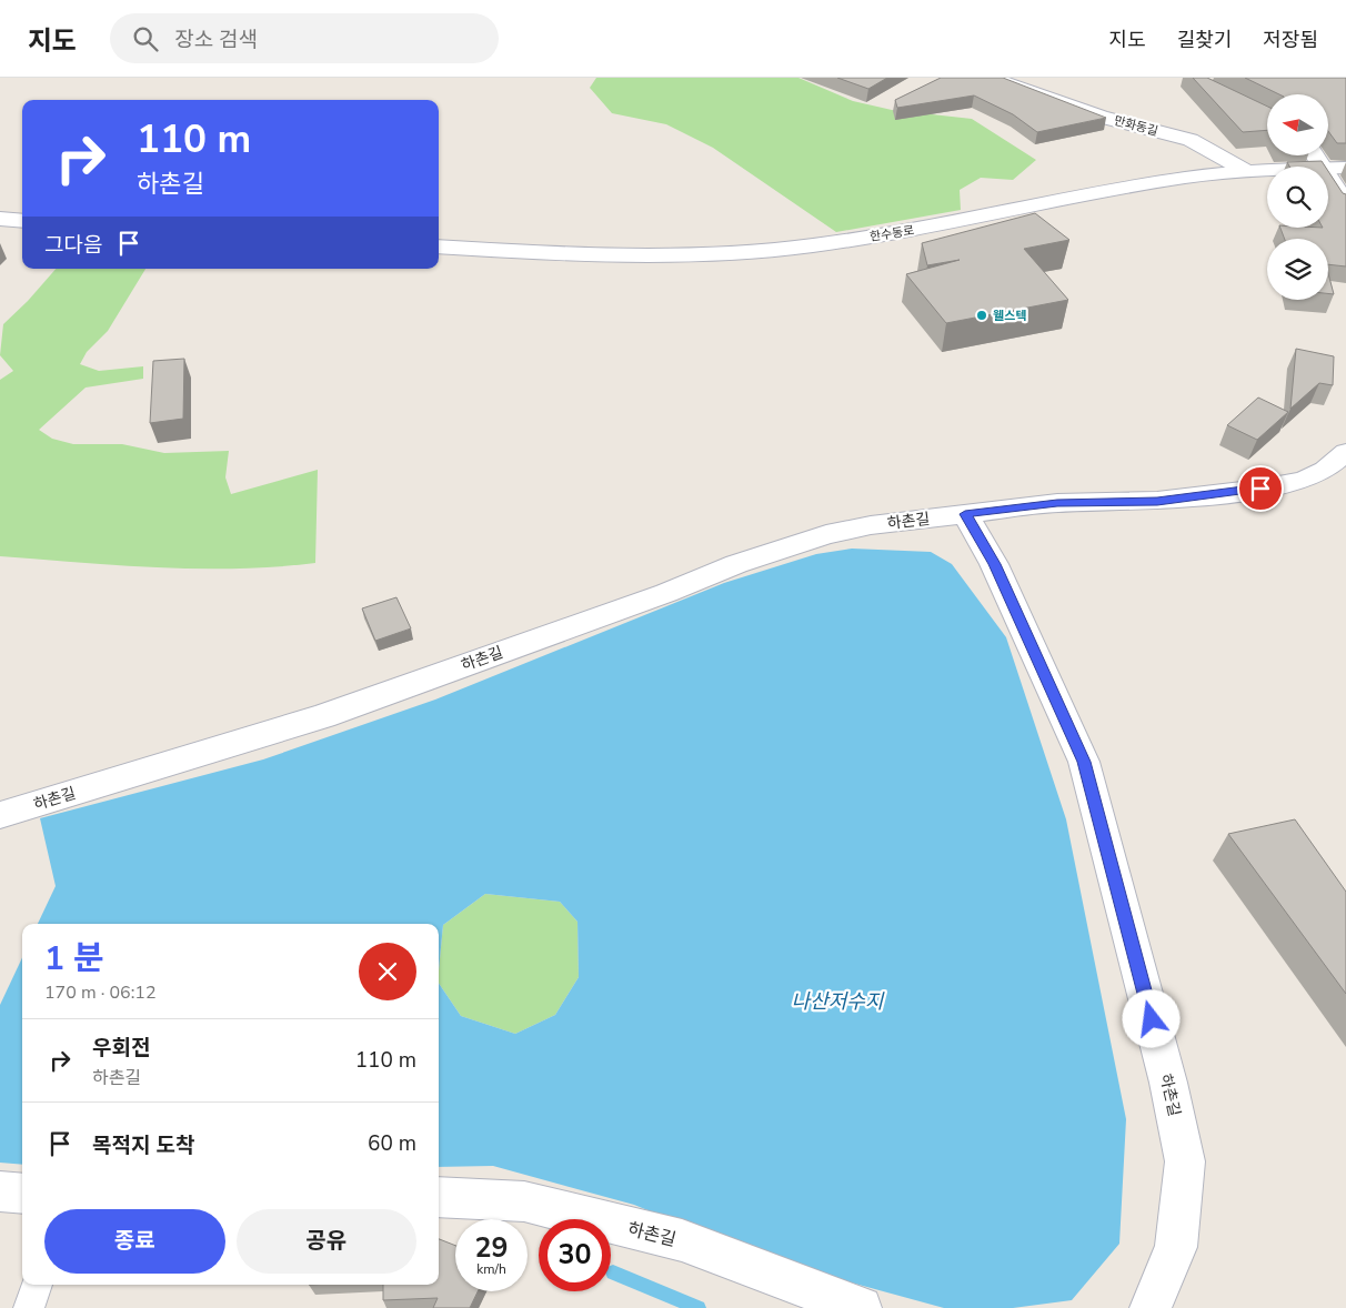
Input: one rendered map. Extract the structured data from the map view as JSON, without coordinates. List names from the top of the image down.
{
  "streets": {
    "street": ["만화동길", "한수동로", "하촌길"]
  },
  "crossings": [
    ["만화동길", "한수동로"]
  ],
  "water": ["나산저수지"],
  "places": ["웰스텍"],
  "north": "left",
  "page": {
    "header": "지도",
    "search": "장소 검색",
    "nav": ["지도", "길찾기", "저장됨"],
    "turn": ["110 m", "하촌길"],
    "then": "그다음",
    "heading": ["1 분", "170 m · 06:12"],
    "list": [
      {
        "name": "우회전",
        "note": "하촌길",
        "value": "110 m"
      },
      {
        "name": "목적지 도착",
        "value": "60 m"
      }
    ],
    "buttons": ["종료", "공유"],
    "speed": "29 km/h",
    "limit": "30"
  }
}
